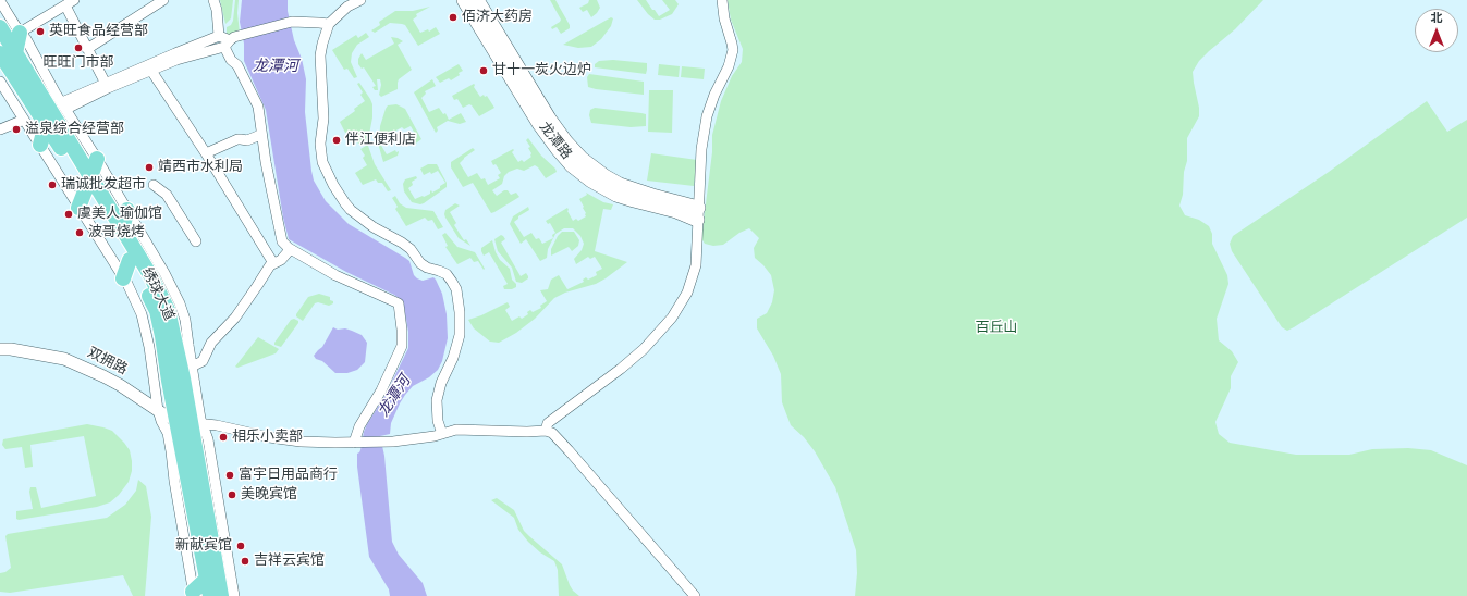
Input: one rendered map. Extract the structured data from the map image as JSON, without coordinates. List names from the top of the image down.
{
  "streets": {
    "main road": ["龙潭路", "绣球大道"],
    "street": ["双拥路"]
  },
  "crossings": [
    ["绣球大道", "双拥路"]
  ],
  "water": ["龙潭河"],
  "parks": ["百丘山"],
  "places": [
    "佰济大药房",
    "英旺食品经营部",
    "旺旺门市部",
    "甘十一炭火边炉",
    "溢泉综合经营部",
    "伴江便利店",
    "靖西市水利局",
    "瑞诚批发超市",
    "虞美人瑜伽馆",
    "波哥烧烤",
    "相乐小卖部",
    "富宇日用品商行",
    "美晚宾馆",
    "新献宾馆",
    "吉祥云宾馆"
  ],
  "north": "top"
}
